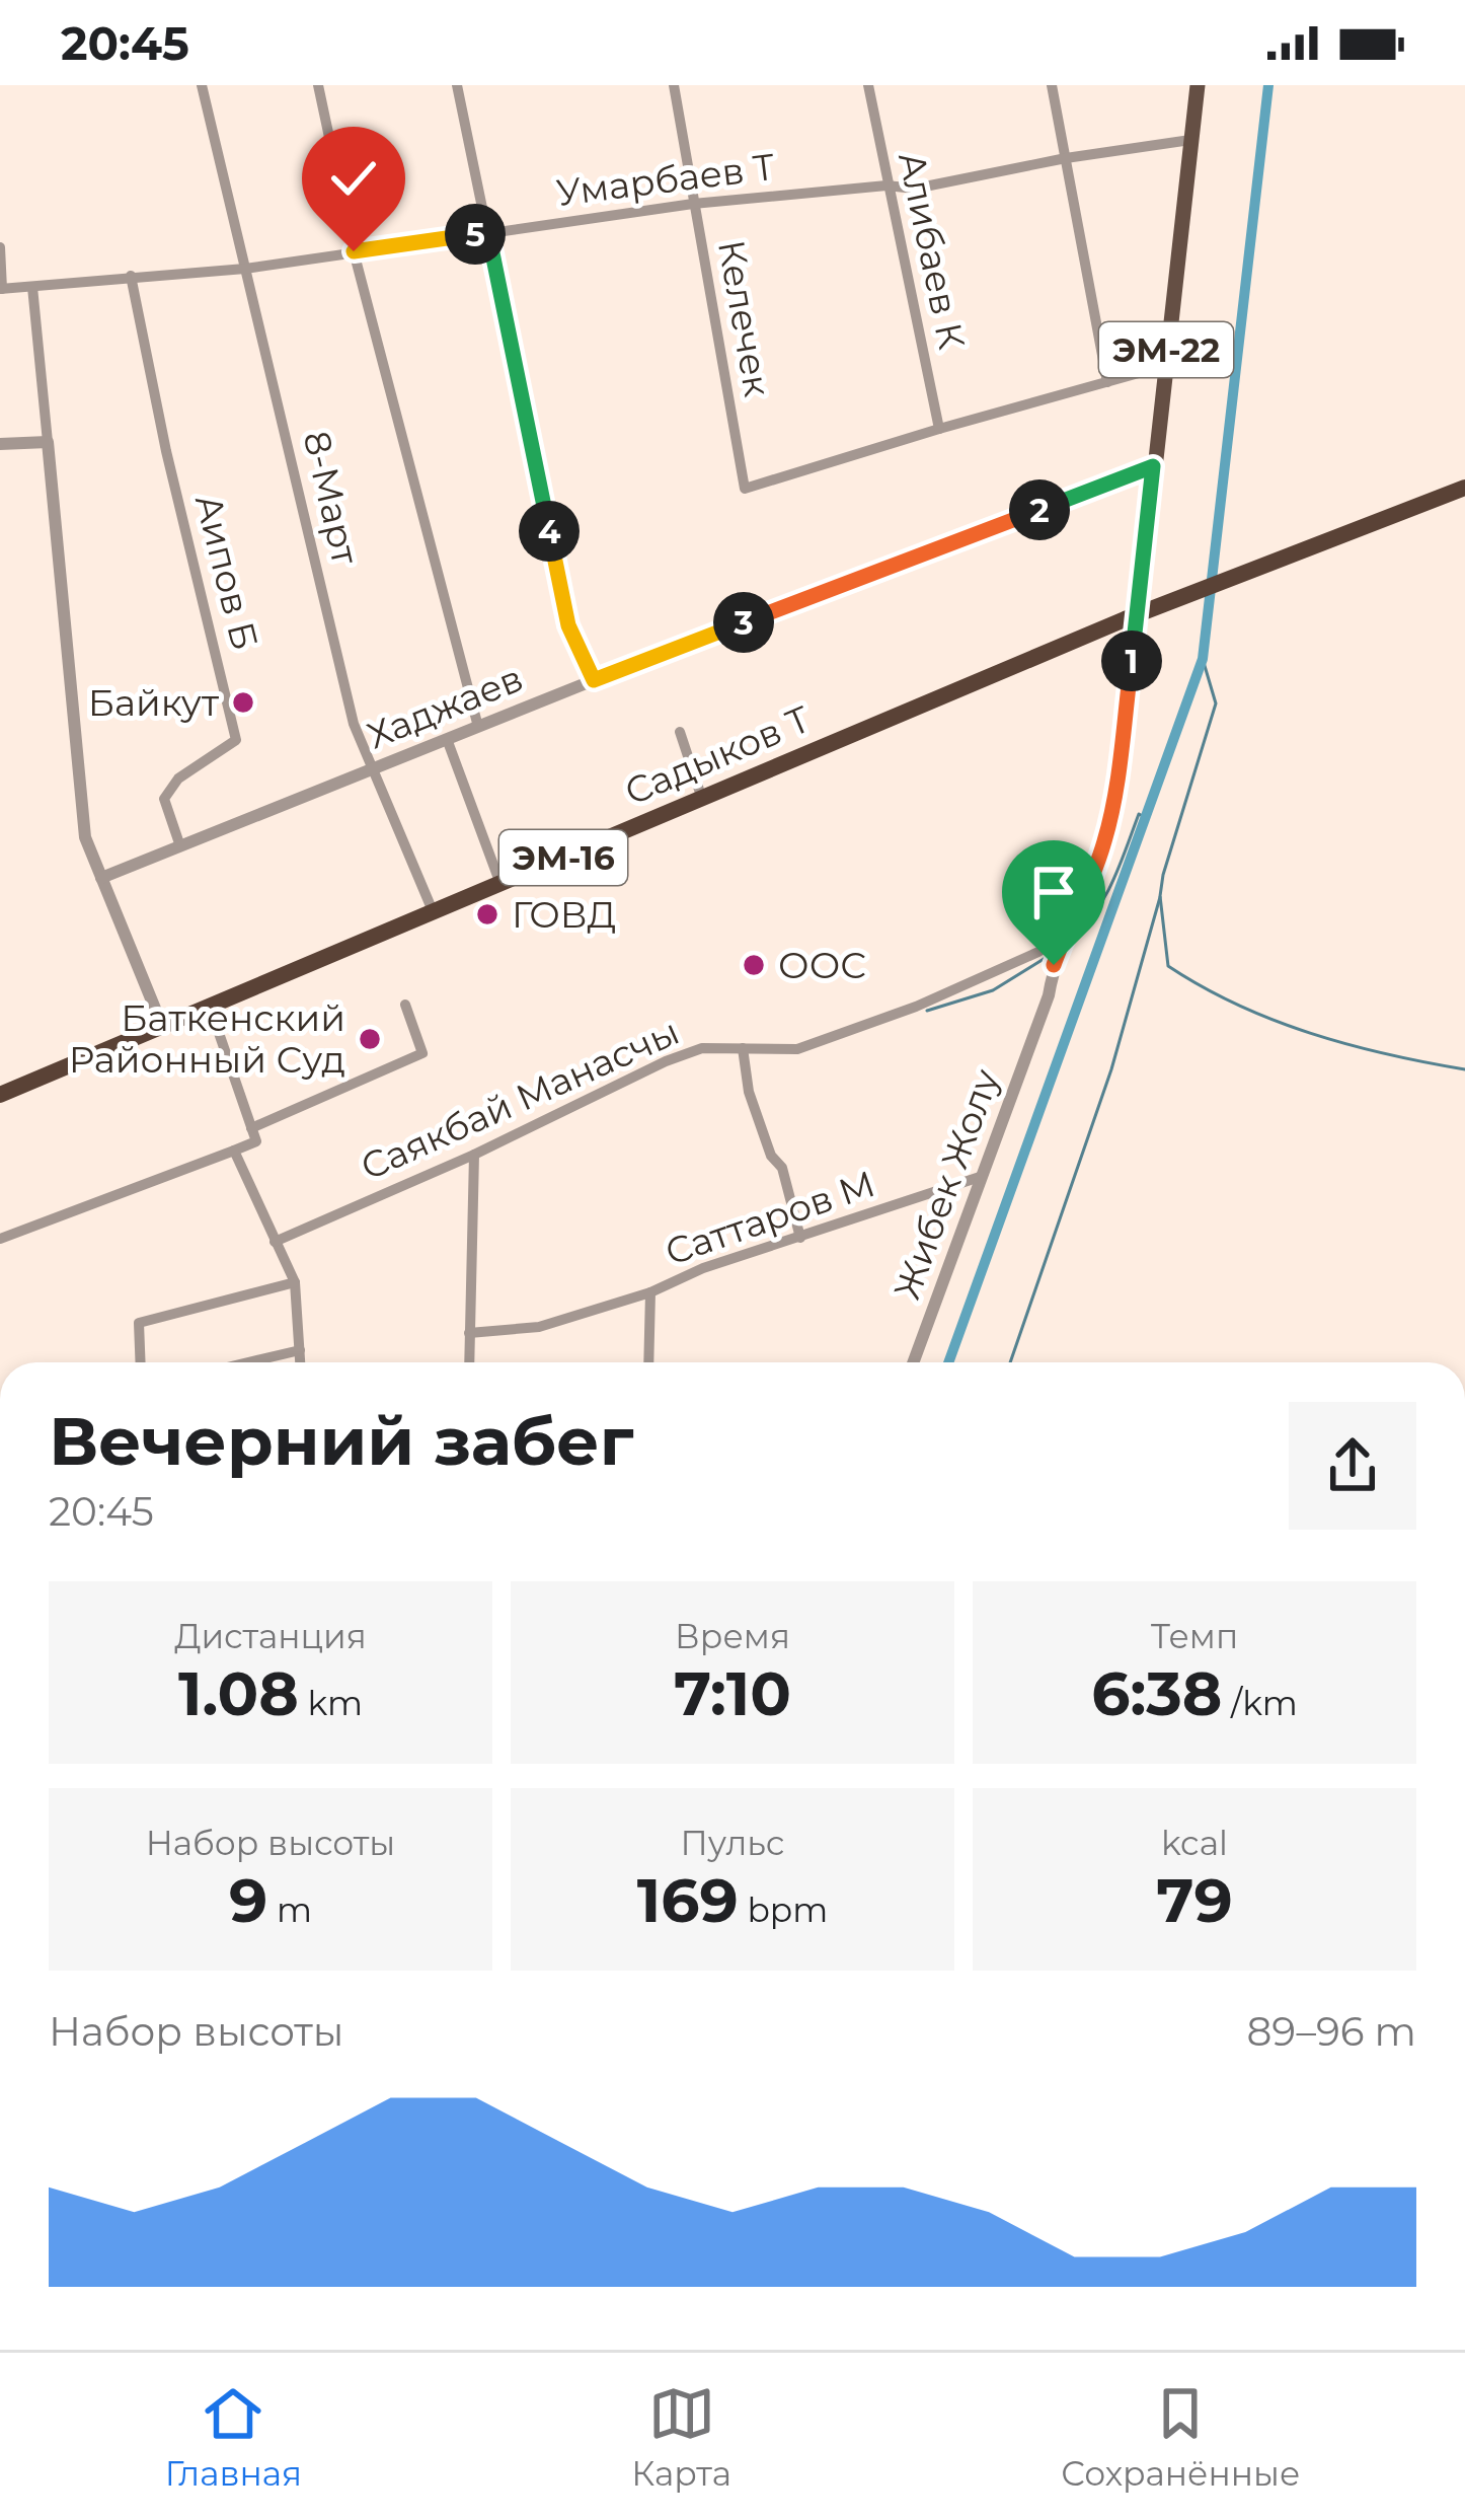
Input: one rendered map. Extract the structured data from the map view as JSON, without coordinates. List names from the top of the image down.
{
  "streets": {
    "highway": ["Садыков Т", "ЭМ-16"],
    "main road": ["ЭМ-22", "Жибек Жолу"],
    "street": [
      "Умарбаев Т",
      "Алибаев К",
      "Келечек",
      "8-Март",
      "Аипов Б",
      "Хаджаев",
      "Саякбай Манасчы",
      "Саттаров М"
    ]
  },
  "crossings": [
    ["Умарбаев Т", "Алибаев К"],
    ["Умарбаев Т", "Келечек"],
    ["Умарбаев Т", "8-Март"],
    ["Умарбаев Т", "Аипов Б"],
    ["Умарбаев Т", "Жибек Жолу"],
    ["Алибаев К", "Келечек"],
    ["8-Март", "Хаджаев"],
    ["8-Март", "Садыков Т"],
    ["Аипов Б", "Хаджаев"],
    ["Хаджаев", "Жибек Жолу"],
    ["Садыков Т", "ЭМ-16"],
    ["Садыков Т", "Жибек Жолу"],
    ["ЭМ-16", "Жибек Жолу"],
    ["Саякбай Манасчы", "Жибек Жолу"],
    ["Жибек Жолу", "Саттаров М"]
  ],
  "places": [
    "Байкут",
    "ГОВД",
    "ООС",
    "Баткенский Районный Суд"
  ],
  "page": {
    "status": "20:45",
    "pins": [
      "5",
      "2",
      "4",
      "3",
      "1"
    ],
    "heading": ["Вечерний забег", "20:45"],
    "stats": [
      ["Дистанция", "1.08 km"],
      ["Время", "7:10"],
      ["Темп", "6:38 /km"],
      ["Набор высоты", "9 m"],
      ["Пульс", "169 bpm"],
      ["kcal", "79"]
    ],
    "chart": ["Набор высоты", "89–96 m"],
    "tabs": ["Главная", "Карта", "Сохранённые"]
  }
}
